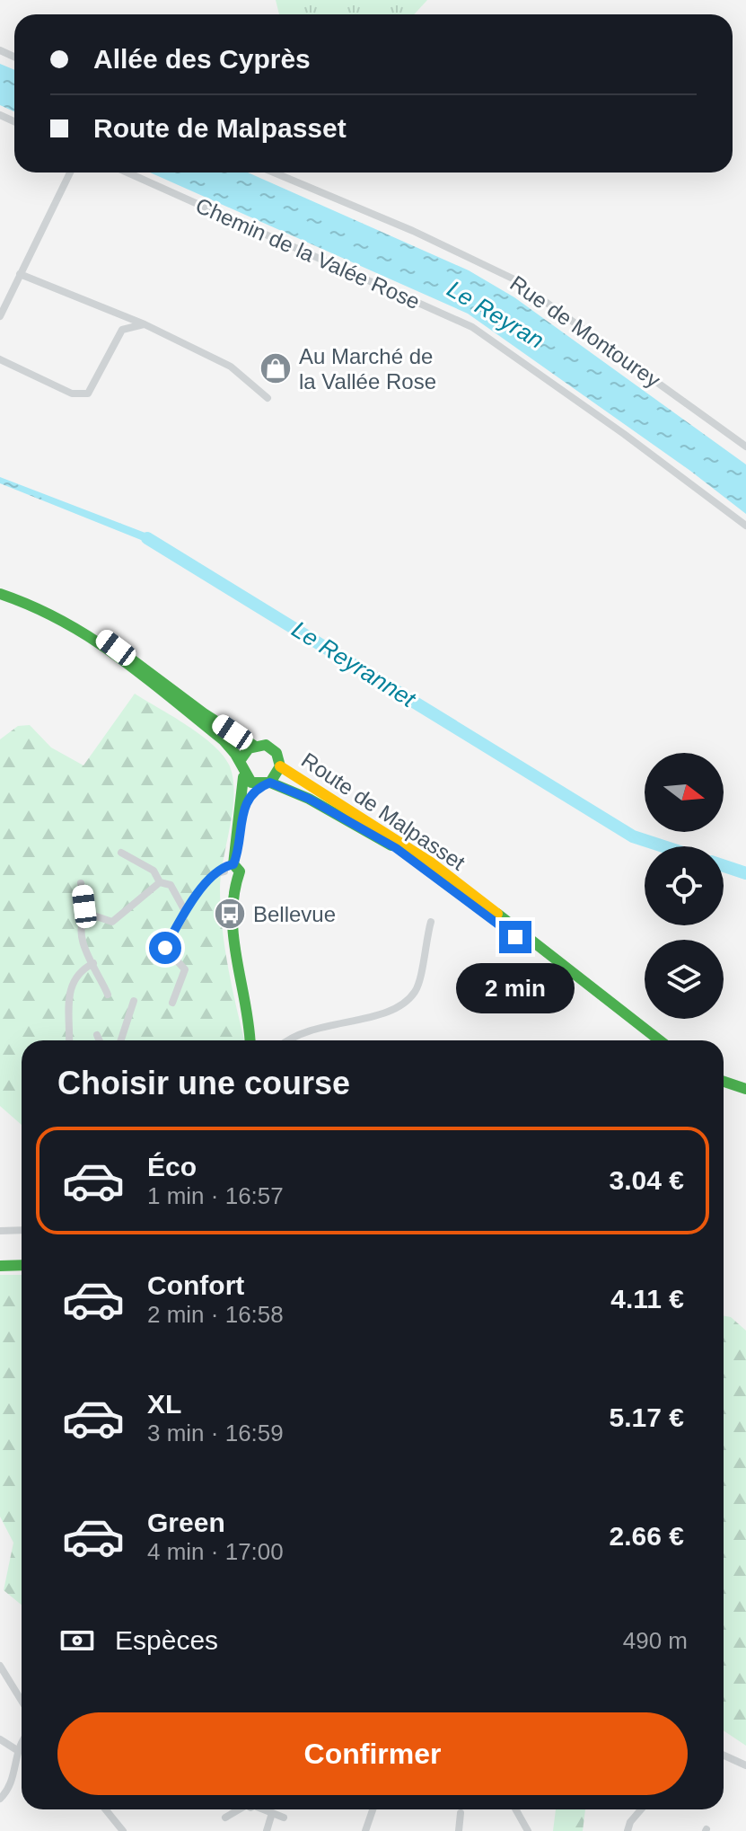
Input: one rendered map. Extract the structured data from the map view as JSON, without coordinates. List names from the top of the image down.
{
  "streets": {
    "main road": ["Route de Malpasset"],
    "street": ["Chemin de la Valée Rose", "Rue de Montourey"]
  },
  "water": ["Le Reyran", "Le Reyrannet"],
  "places": {
    "shop": ["Au Marché de la Vallée Rose"],
    "bus stop": ["Bellevue"]
  },
  "north": "right",
  "page": {
    "banner": ["Allée des Cyprès", "Route de Malpasset"],
    "bubble": "2 min",
    "heading": "Choisir une course",
    "list": [
      {
        "name": "Éco",
        "note": "1 min · 16:57",
        "value": "3.04 €"
      },
      {
        "name": "Confort",
        "note": "2 min · 16:58",
        "value": "4.11 €"
      },
      {
        "name": "XL",
        "note": "3 min · 16:59",
        "value": "5.17 €"
      },
      {
        "name": "Green",
        "note": "4 min · 17:00",
        "value": "2.66 €"
      }
    ],
    "pay": ["Espèces", "490 m"],
    "buttons": "Confirmer"
  }
}
